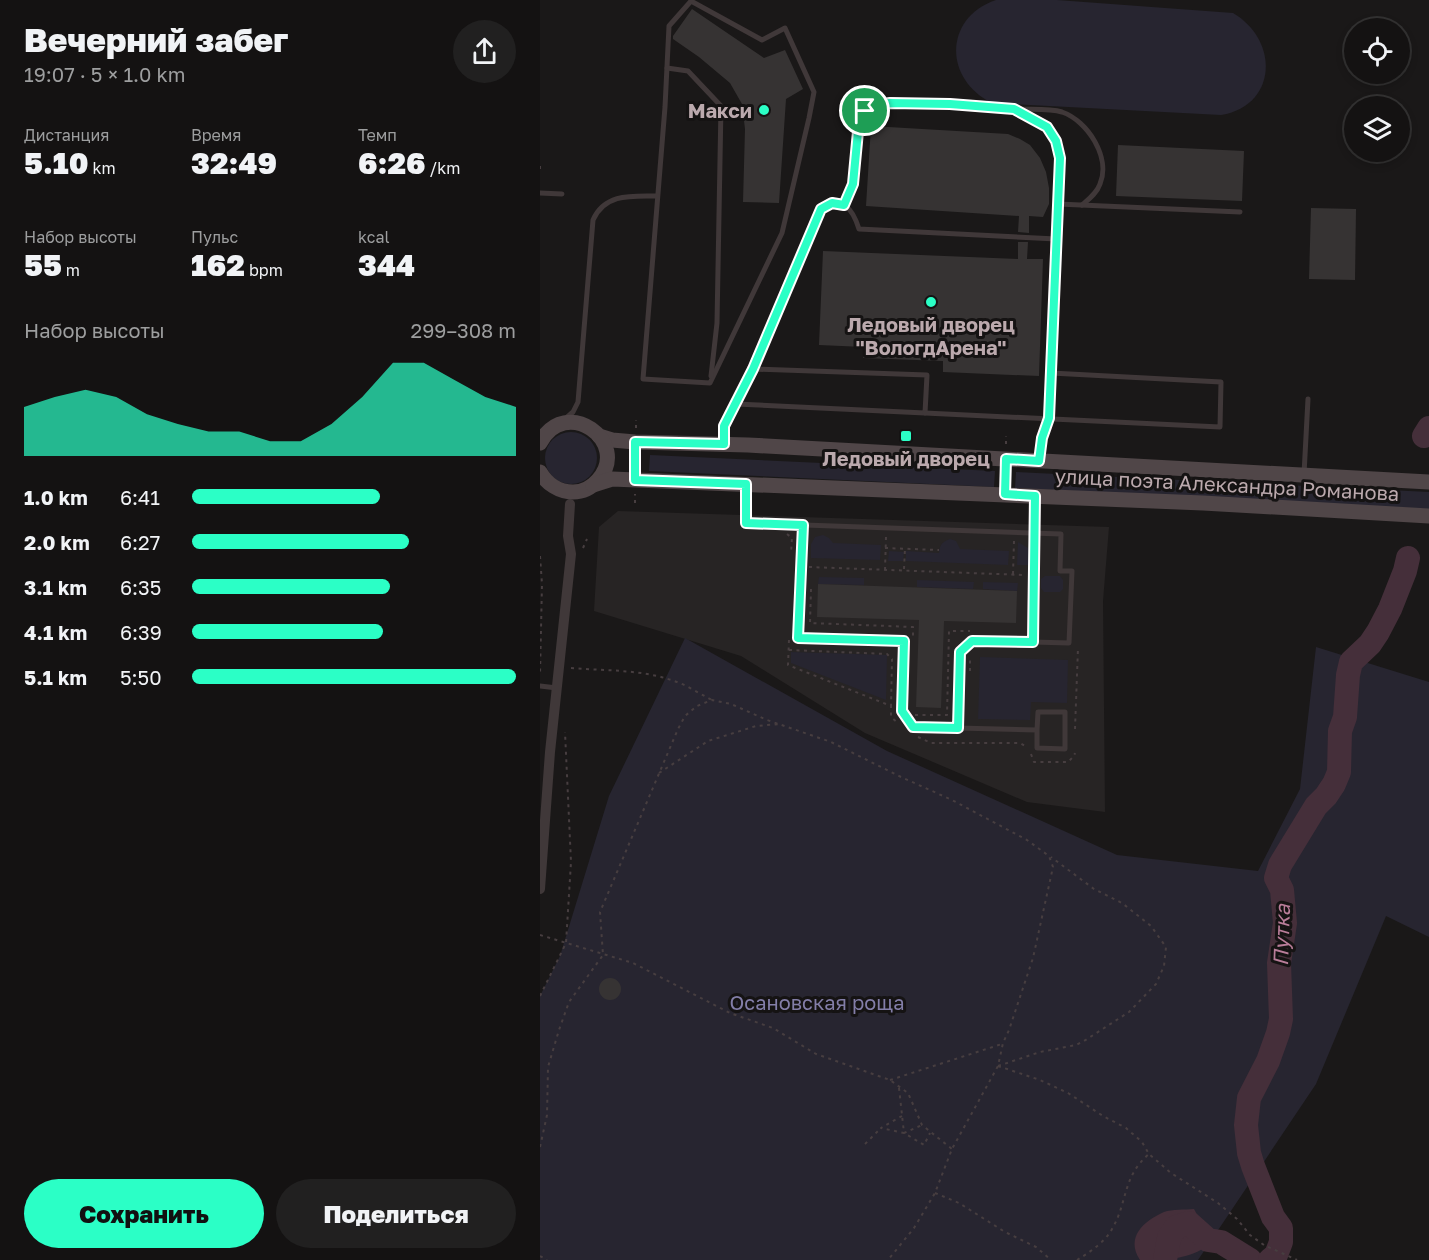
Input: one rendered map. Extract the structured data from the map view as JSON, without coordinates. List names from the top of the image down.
{
  "streets": {
    "main road": ["улица поэта Александра Романова"]
  },
  "water": ["Путка"],
  "parks": ["Осановская роща"],
  "places": {
    "other": ["Макси", "Ледовый дворец \"ВологдАрена\""],
    "transit": ["Ледовый дворец"]
  },
  "page": {
    "heading": ["Вечерний забег", "19:07 · 5 × 1.0 km"],
    "stats": [
      ["Дистанция", "5.10 km"],
      ["Время", "32:49"],
      ["Темп", "6:26 /km"],
      ["Набор высоты", "55 m"],
      ["Пульс", "162 bpm"],
      ["kcal", "344"]
    ],
    "chart": ["Набор высоты", "299–308 m"],
    "list": [
      {
        "name": "1.0 km",
        "note": "6:41"
      },
      {
        "name": "2.0 km",
        "note": "6:27"
      },
      {
        "name": "3.1 km",
        "note": "6:35"
      },
      {
        "name": "4.1 km",
        "note": "6:39"
      },
      {
        "name": "5.1 km",
        "note": "5:50"
      }
    ],
    "buttons": ["Сохранить", "Поделиться"]
  }
}
